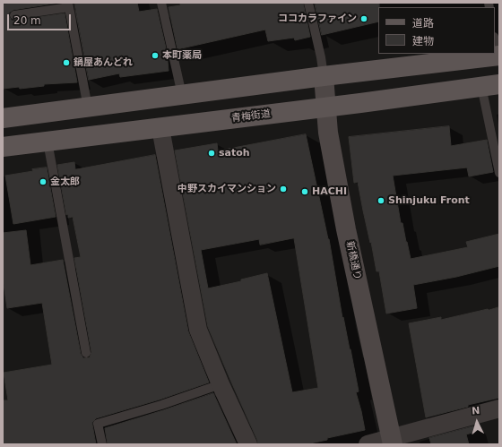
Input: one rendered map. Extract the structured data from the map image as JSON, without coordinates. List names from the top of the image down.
{
  "streets": {
    "main road": ["青梅街道"],
    "street": ["新橋通り"]
  },
  "crossings": [
    ["青梅街道", "新橋通り"]
  ],
  "places": [
    "ココカラファイン",
    "本町薬局",
    "鍋屋あんどれ",
    "satoh",
    "金太郎",
    "中野スカイマンション",
    "HACHI",
    "Shinjuku Front"
  ],
  "legend": ["道路", "建物"],
  "scale_bar": "20 m",
  "north": "top"
}
